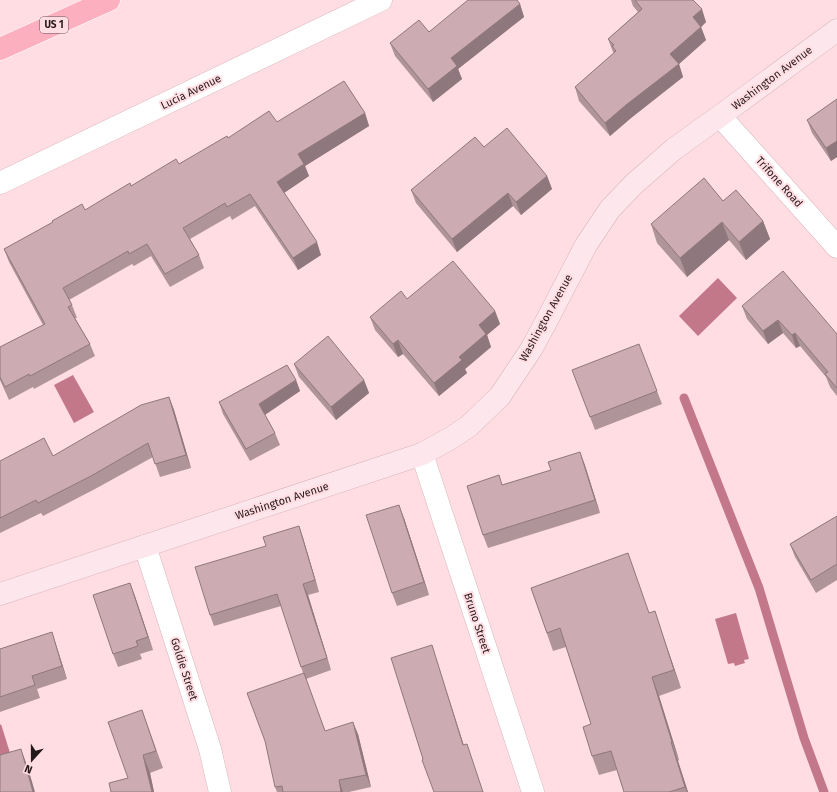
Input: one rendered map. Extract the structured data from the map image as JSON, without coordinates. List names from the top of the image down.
{
  "streets": {
    "highway": ["US 1"],
    "street": [
      "Washington Avenue",
      "Lucia Avenue",
      "Trifone Road",
      "Bruno Street",
      "Goldie Street"
    ]
  },
  "crossings": [
    ["Washington Avenue", "Trifone Road"],
    ["Washington Avenue", "Bruno Street"],
    ["Washington Avenue", "Goldie Street"]
  ],
  "north": "bottom"
}
